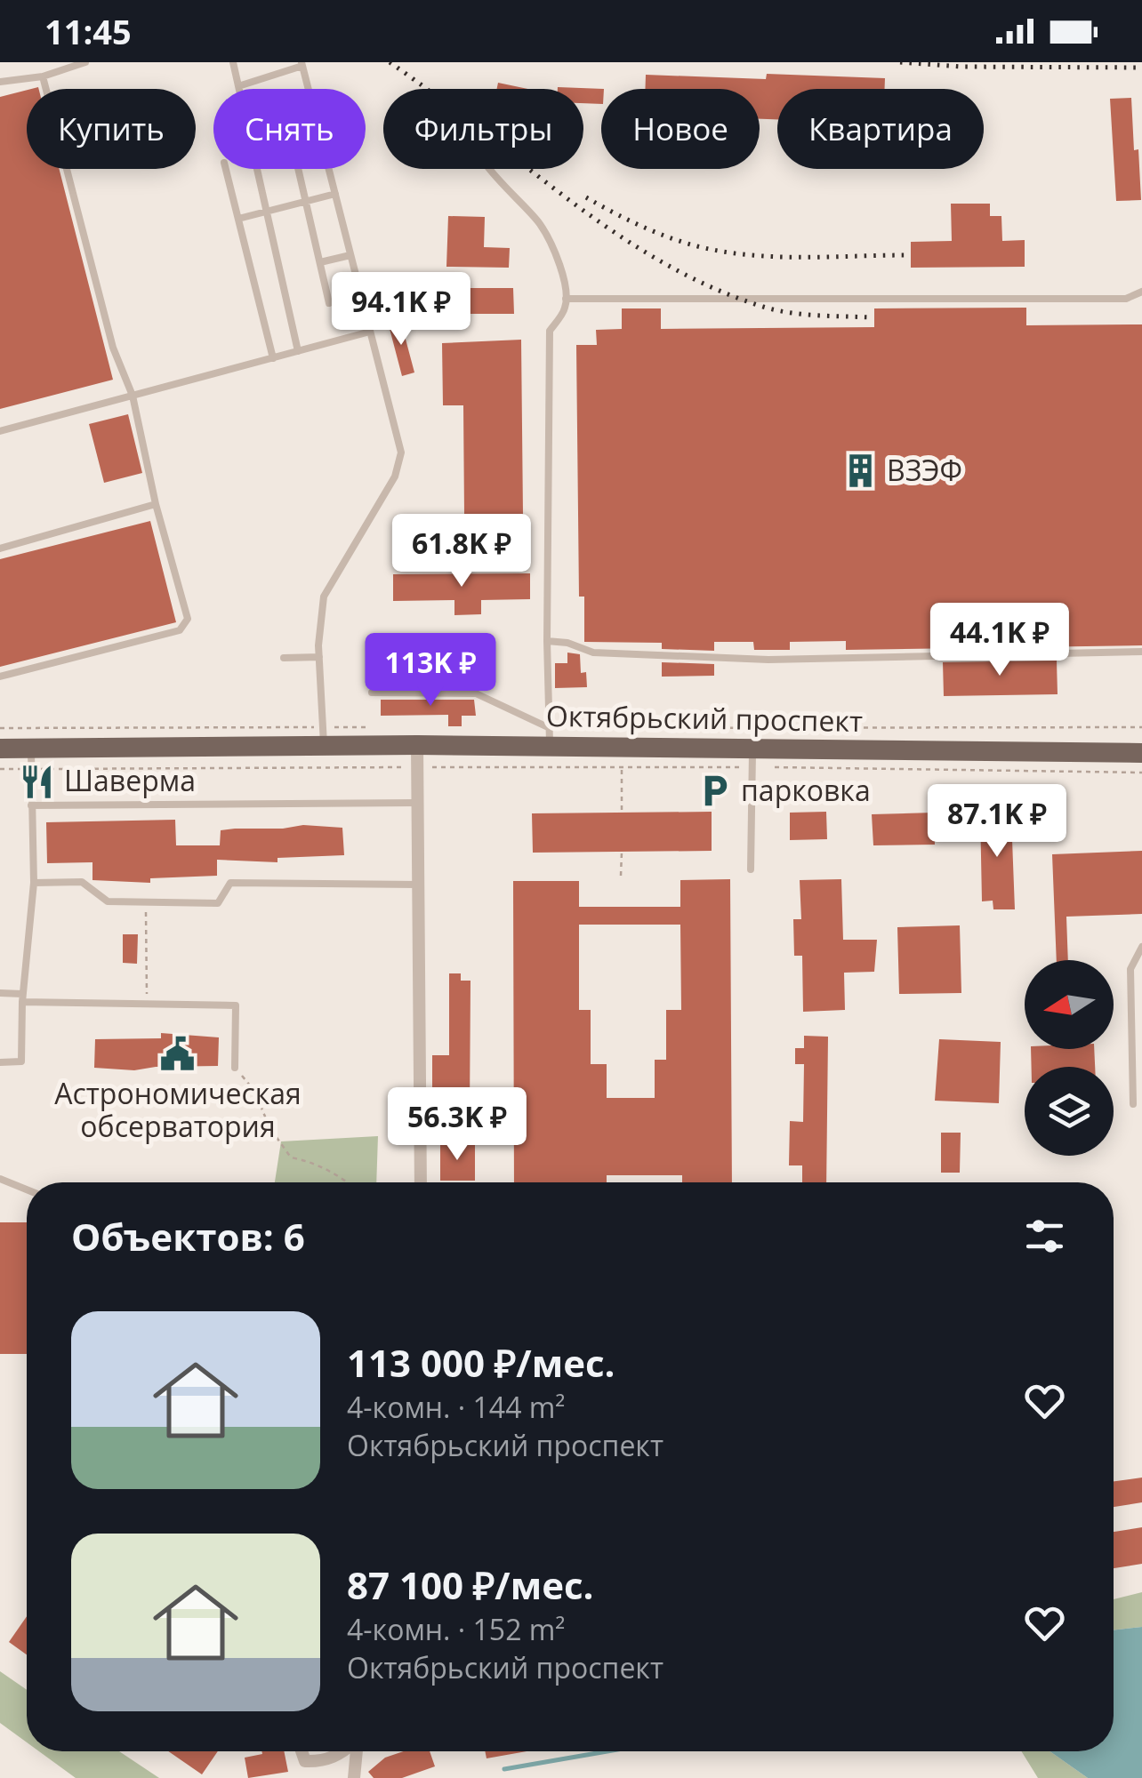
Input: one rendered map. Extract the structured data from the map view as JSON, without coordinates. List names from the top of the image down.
{
  "streets": {
    "main road": ["Октябрьский проспект"]
  },
  "places": {
    "building": ["ВЗЭФ"],
    "restaurant": ["Шаверма"],
    "parking": ["парковка"],
    "public building": ["Aстрономическая обсерватория"]
  },
  "north": "left",
  "page": {
    "status": "11:45",
    "chip": [
      "Купить",
      "Снять",
      "Фильтры",
      "Новое",
      "Квартира"
    ],
    "price": [
      "94.1K ₽",
      "61.8K ₽",
      "44.1K ₽",
      "113K ₽",
      "87.1K ₽",
      "56.3K ₽"
    ],
    "heading": "Объектов: 6",
    "list": [
      {
        "name": "113 000 ₽/мес.",
        "note": "4-комн. · 144 m² · Октябрьский проспект"
      },
      {
        "name": "87 100 ₽/мес.",
        "note": "4-комн. · 152 m² · Октябрьский проспект"
      }
    ]
  }
}
